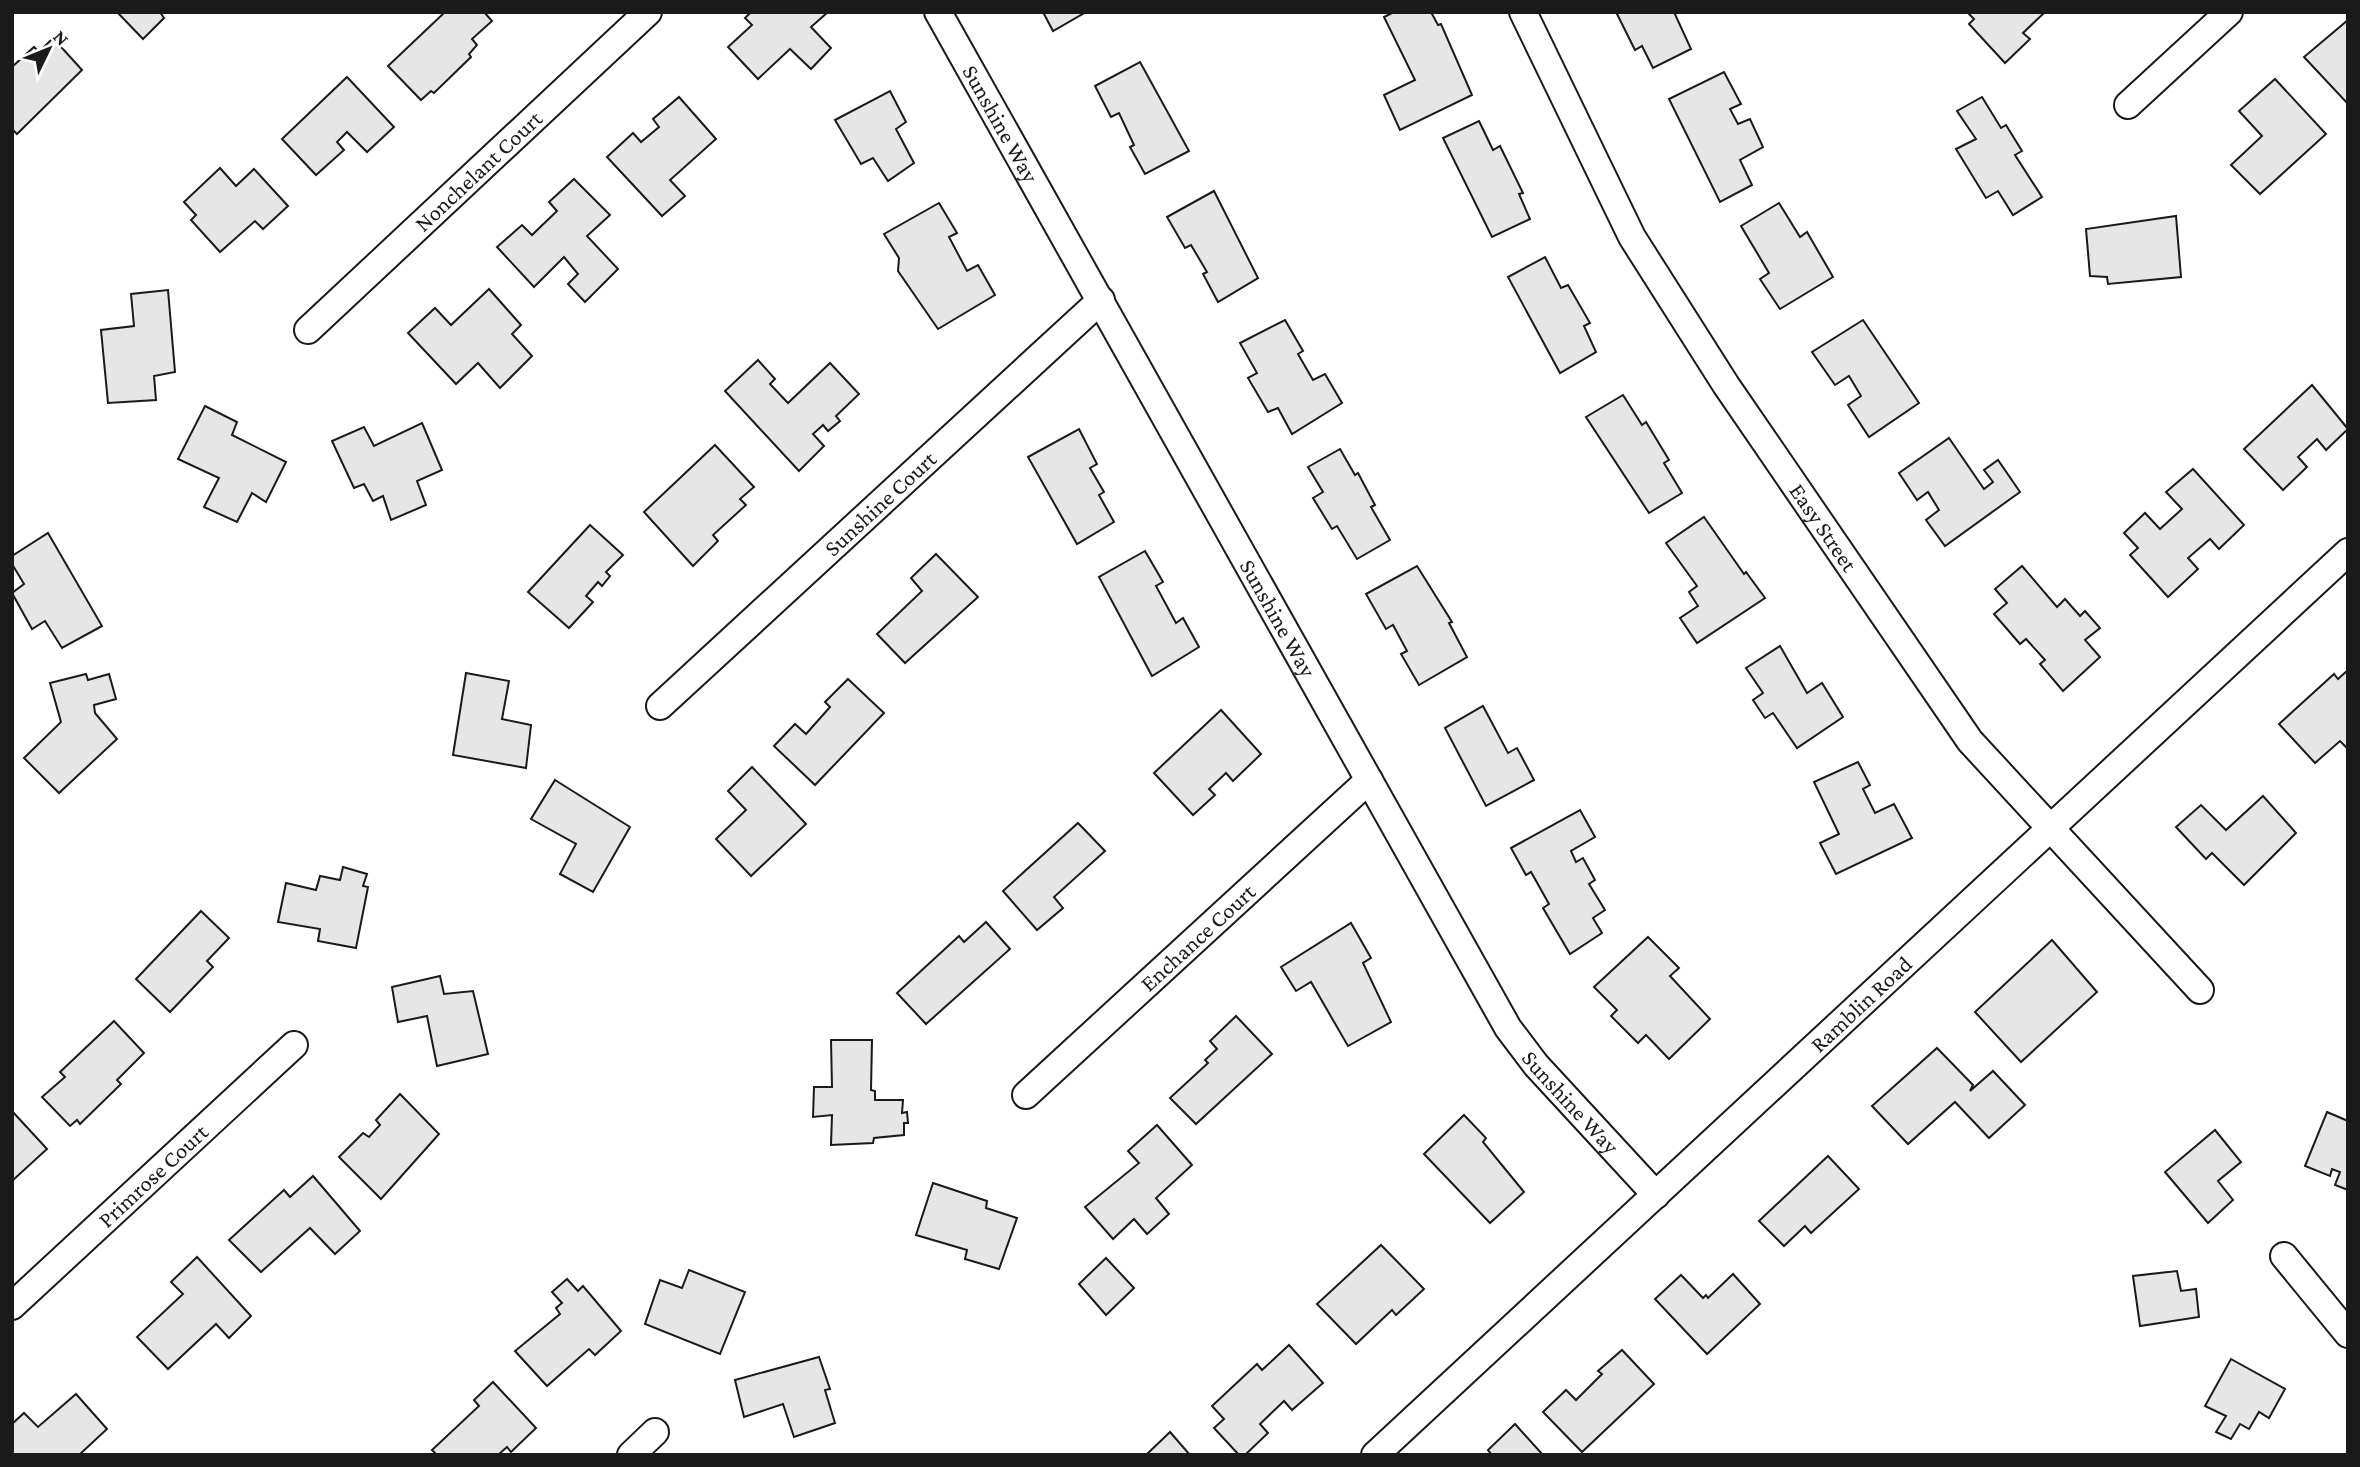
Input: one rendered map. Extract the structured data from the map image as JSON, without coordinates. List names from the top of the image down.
{
  "streets": {
    "street": [
      "Sunshine Way",
      "Nonchelant Court",
      "Sunshine Court",
      "Easy Street",
      "Enchance Court",
      "Ramblin Road",
      "Primrose Court"
    ]
  },
  "crossings": [
    ["Sunshine Way", "Sunshine Court"],
    ["Sunshine Way", "Enchance Court"],
    ["Sunshine Way", "Ramblin Road"],
    ["Easy Street", "Ramblin Road"]
  ],
  "north": "top right"
}
